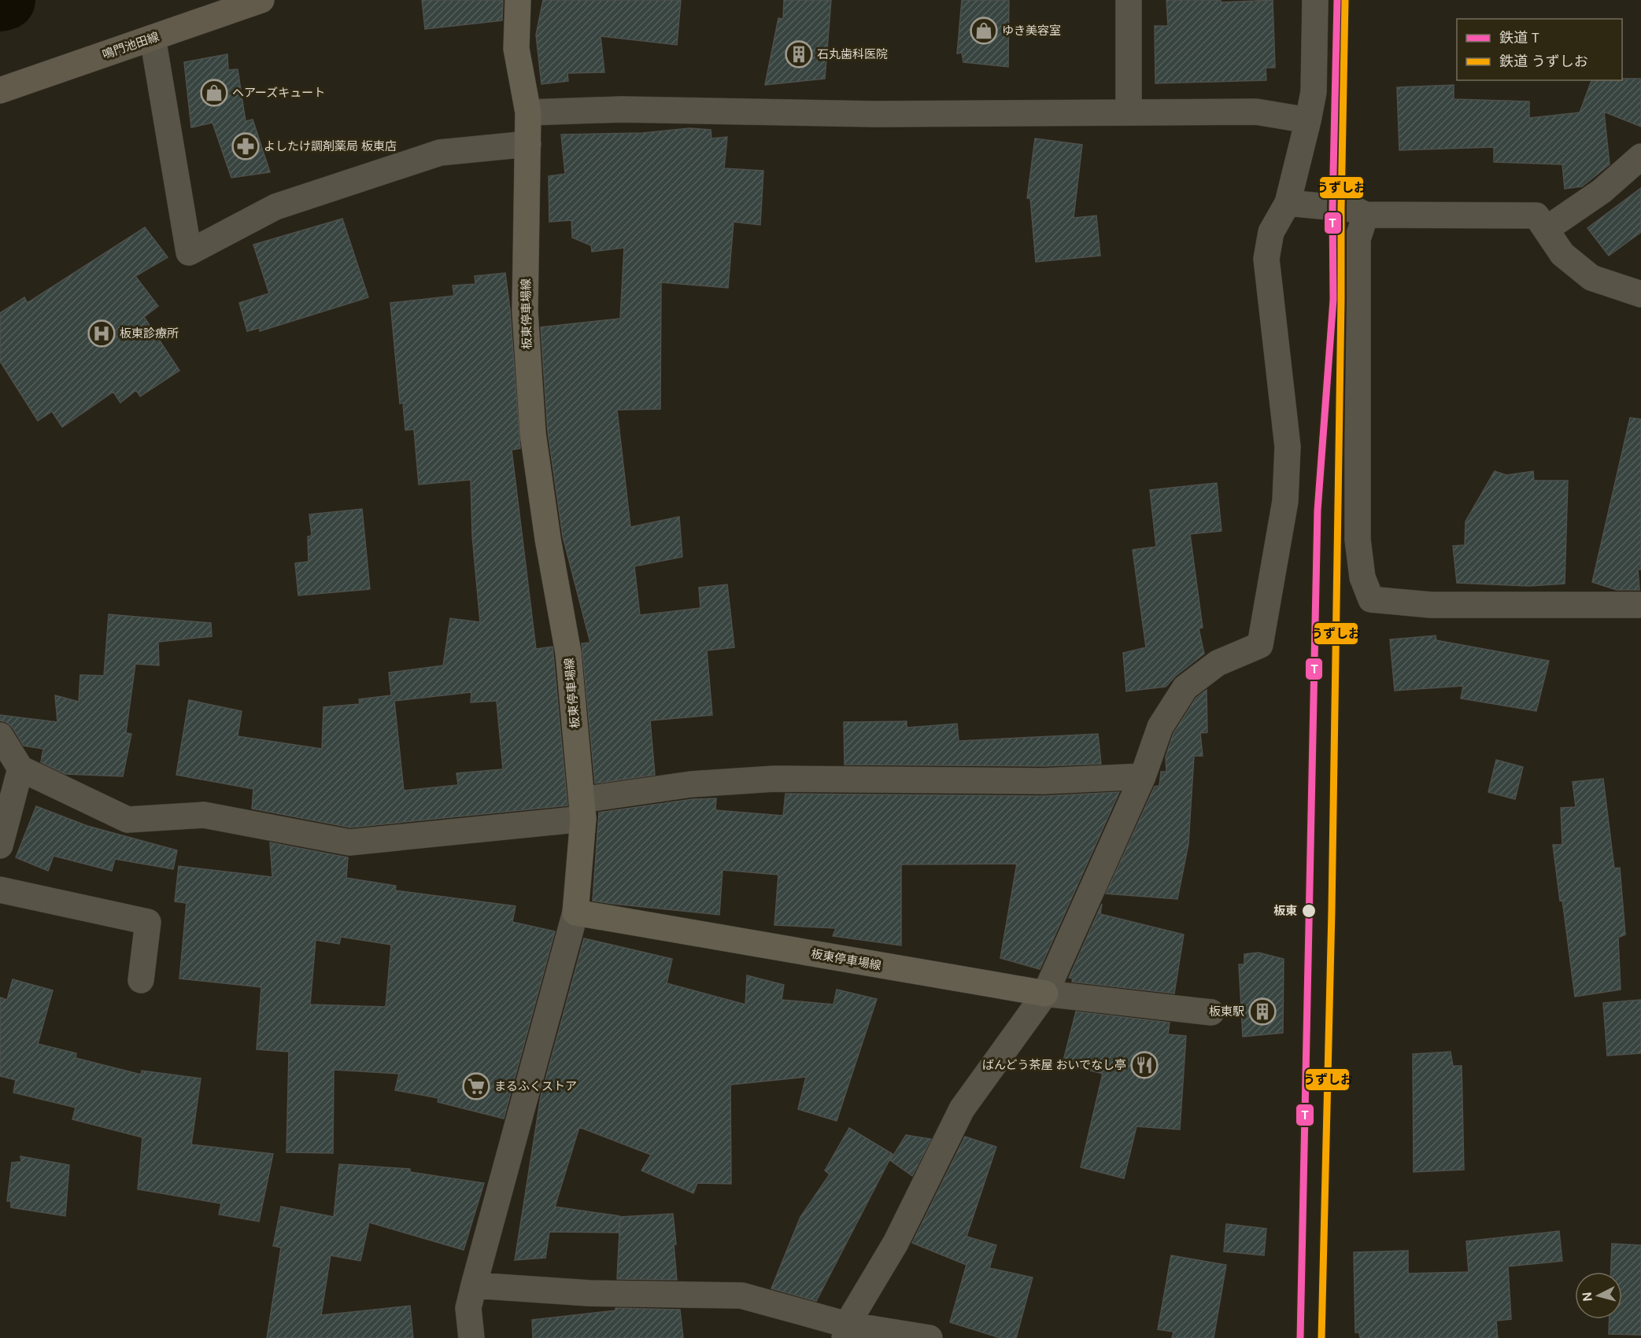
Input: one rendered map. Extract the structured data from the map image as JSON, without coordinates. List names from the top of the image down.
{
  "streets": {
    "main road": ["鳴門池田線", "板東停車場線"]
  },
  "places": {
    "shop": ["ゆき美容室", "ヘアーズキュート"],
    "building": ["石丸歯科医院", "板東駅"],
    "pharmacy": ["よしたけ調剤薬局 板東店"],
    "hospital": ["板東診療所"],
    "other": ["板東"],
    "restaurant": ["ばんどう茶屋 おいでなし亭"],
    "supermarket": ["まるふくストア"]
  },
  "lines": ["rail line T", "rail line うずしお"],
  "legend": ["鉄道 T", "鉄道 うずしお"],
  "north": "left"
}
